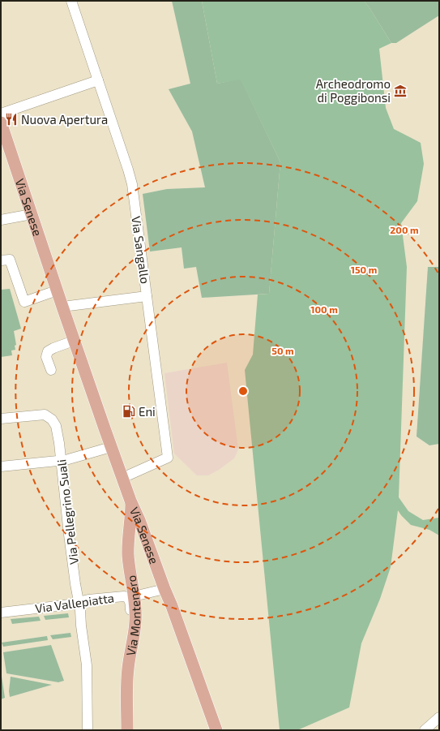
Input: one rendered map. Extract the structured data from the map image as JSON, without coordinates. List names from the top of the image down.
{
  "streets": {
    "main road": ["Via Senese", "Via Montenero"],
    "street": ["Via Sangallo", "Via Pellegrino Suali", "Via Vallepiatta"]
  },
  "crossings": [
    ["Via Senese", "Via Sangallo"],
    ["Via Senese", "Via Montenero"],
    ["Via Pellegrino Suali", "Via Vallepiatta"],
    ["Via Vallepiatta", "Via Montenero"]
  ],
  "places": {
    "museum": ["Archeodromo di Poggibonsi"],
    "restaurant": ["Nuova Apertura"],
    "fuel station": ["Eni"]
  },
  "rings": [
    "200 m",
    "150 m",
    "100 m",
    "50 m"
  ]
}
